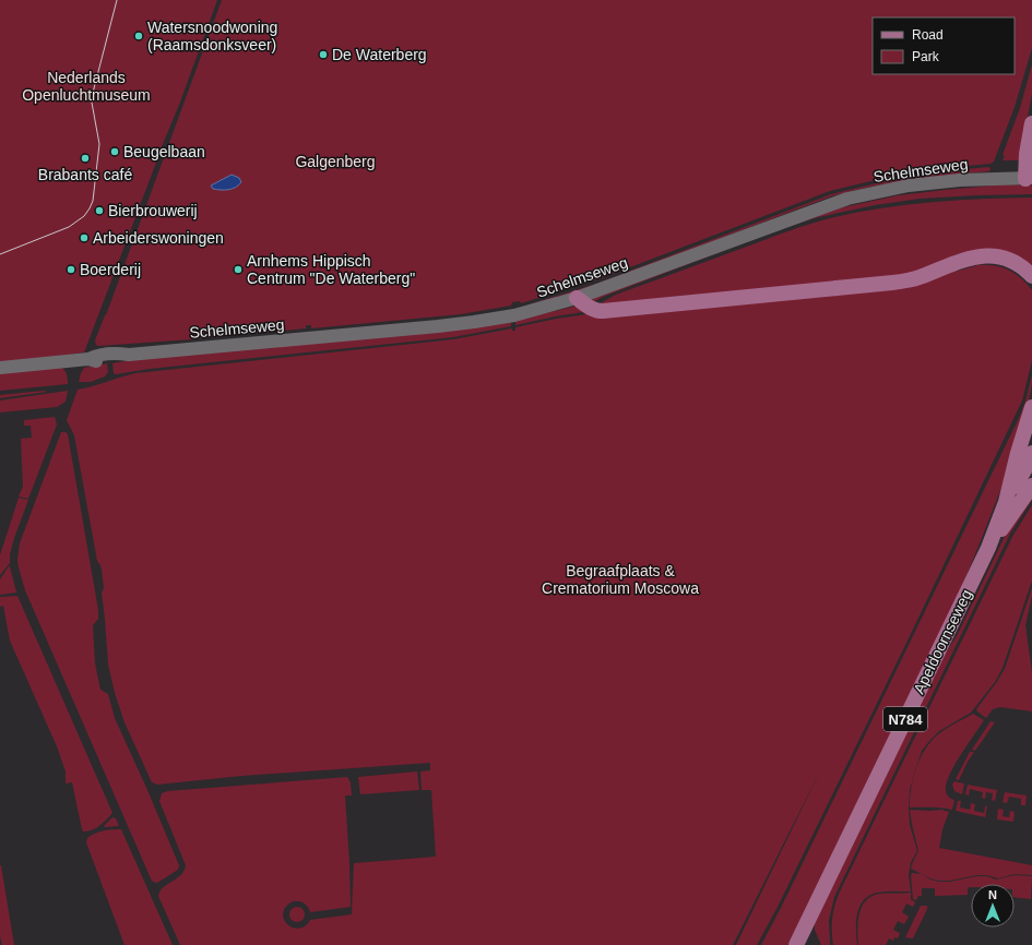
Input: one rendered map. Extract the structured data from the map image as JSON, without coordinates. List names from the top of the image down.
{
  "streets": {
    "main road": ["Schelmseweg", "Apeldoornseweg", "N784"]
  },
  "crossings": [
    ["Apeldoornseweg", "N784"]
  ],
  "parks": ["Nederlands Openluchtmuseum", "Galgenberg", "Begraafplaats & Crematorium Moscowa"],
  "places": [
    "Watersnoodwoning (Raamsdonksveer)",
    "De Waterberg",
    "Beugelbaan",
    "Brabants café",
    "Bierbrouwerij",
    "Arbeiderswoningen",
    "Boerderij",
    "Arnhems Hippisch Centrum \"De Waterberg\""
  ],
  "legend": ["Road", "Park"],
  "north": "top"
}
